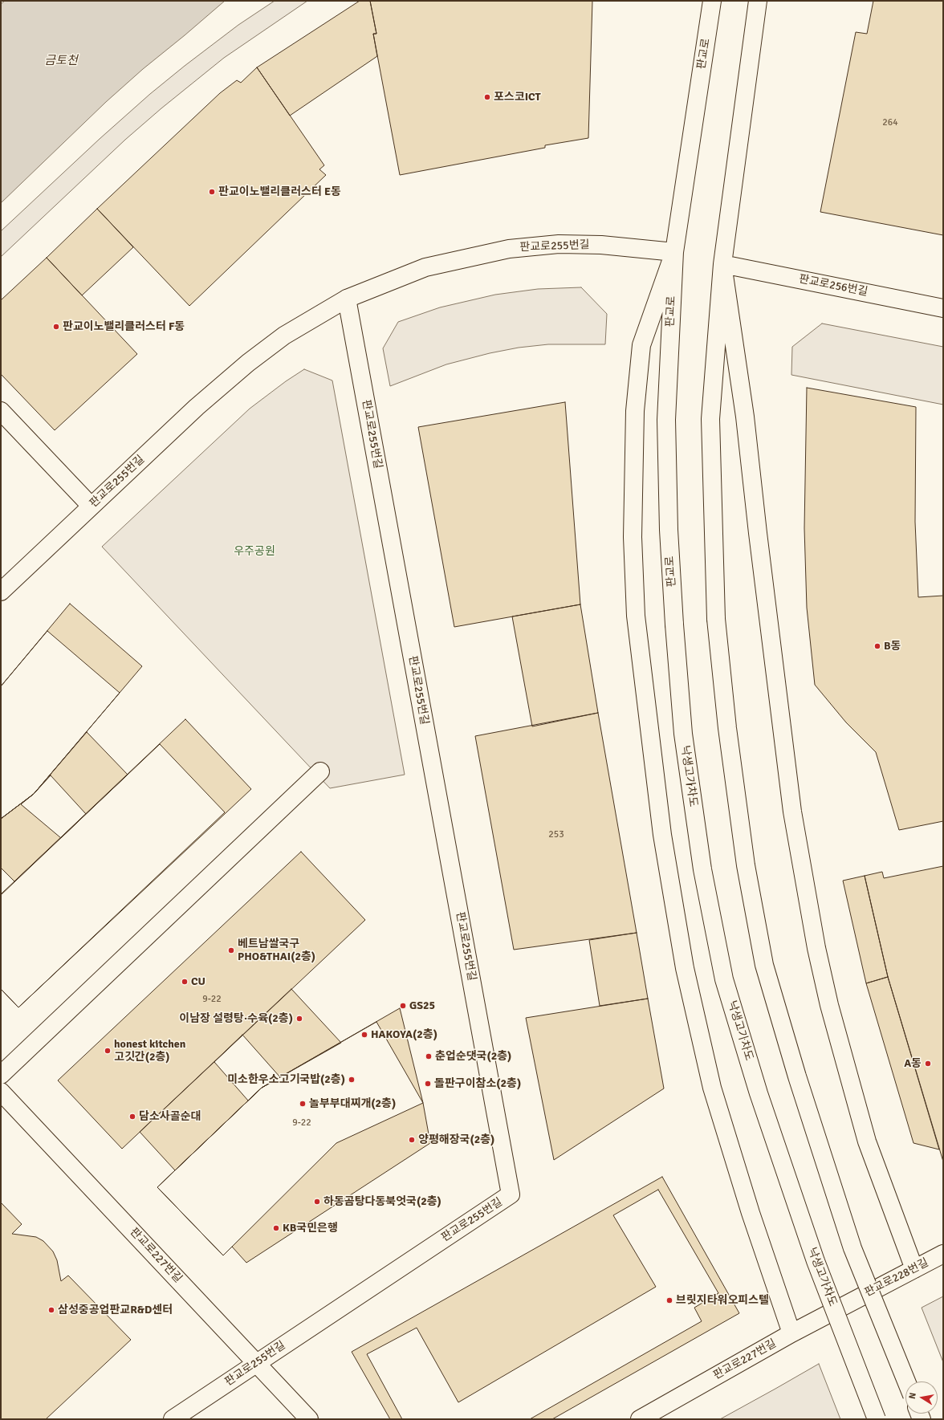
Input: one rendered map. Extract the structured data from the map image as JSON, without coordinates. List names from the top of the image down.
{
  "streets": {
    "main road": [
      "판교로",
      "판교로255번길",
      "판교로256번길",
      "낙생고가차도",
      "판교로227번길",
      "판교로228번길"
    ]
  },
  "crossings": [
    ["판교로", "판교로255번길"],
    ["판교로", "낙생고가차도"],
    ["판교로255번길", "판교로227번길"],
    ["판교로227번길", "판교로228번길"]
  ],
  "water": ["금토천"],
  "parks": ["우주공원"],
  "places": [
    "포스코ICT",
    "판교이노밸리클러스터 E동",
    "판교이노밸리클러스터 F동",
    "B동",
    "베트남쌀국구 PHO&THAI(2층)",
    "CU",
    "GS25",
    "이남장 설령탕·수육(2층)",
    "HAKOYA(2층)",
    "honest kitchen 고깃간(2층)",
    "춘업순댓국(2층)",
    "A동",
    "미소한우소고기국밥(2층)",
    "돌판구이참소(2층)",
    "놀부부대찌개(2층)",
    "담소사골순대",
    "양평해장국(2층)",
    "하동곰탕다동북엇국(2층)",
    "KB국민은행",
    "브릿지타워오피스텔",
    "삼성중공업판교R&D센터"
  ],
  "house_numbers": [
    "264",
    "253",
    "9-22",
    "9-22"
  ],
  "north": "left"
}
